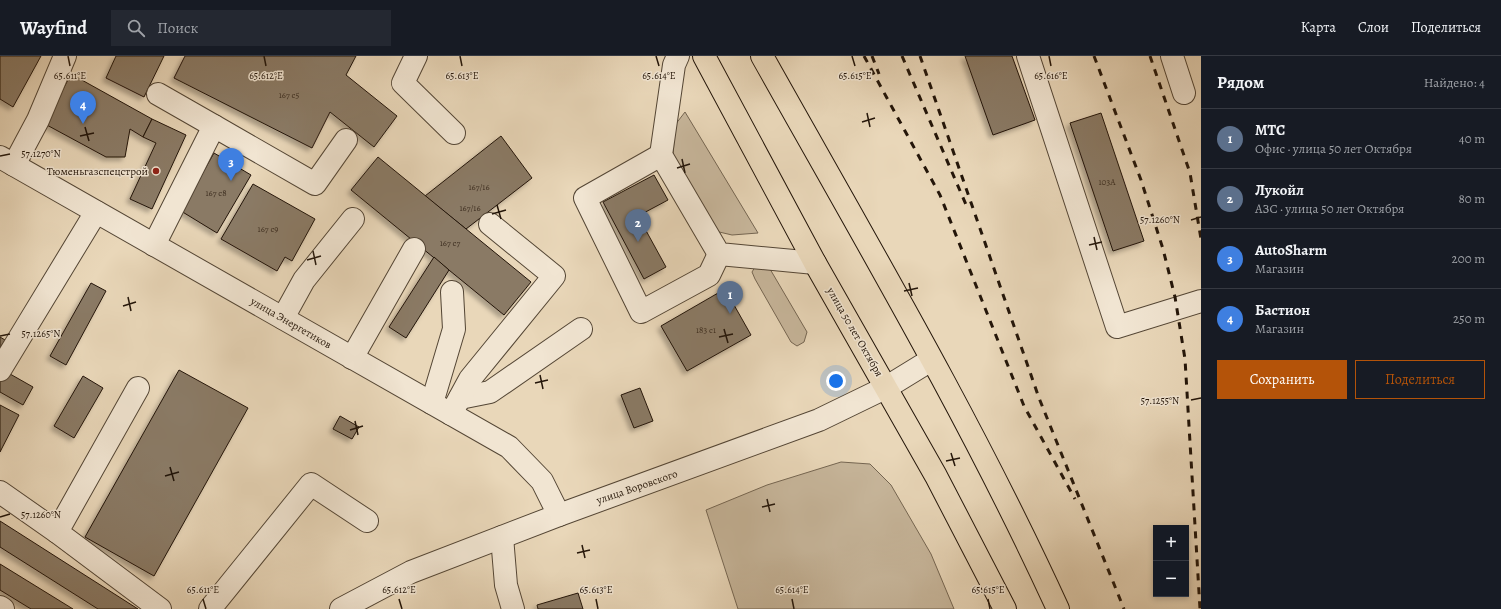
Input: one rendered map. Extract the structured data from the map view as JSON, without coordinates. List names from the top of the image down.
{
  "streets": {
    "main road": ["улица 50 лет Октября"],
    "street": ["улица Энергетиков", "улица Воровского"]
  },
  "crossings": [
    ["улица Энергетиков", "улица Воровского"],
    ["улица 50 лет Октября", "улица Воровского"]
  ],
  "places": ["Тюменьгазспецстрой"],
  "house_numbers": [
    "167 с5",
    "103А",
    "167/16",
    "167 с8",
    "167/16",
    "167 с9",
    "167 с7",
    "183 с1"
  ],
  "page": {
    "header": "Wayfind",
    "search": "Поиск",
    "nav": ["Карта", "Слои", "Поделиться"],
    "heading": ["Рядом", "Найдено: 4"],
    "pins": [
      "4",
      "3",
      "2",
      "1"
    ],
    "list": [
      {
        "mark": "1",
        "name": "МТС",
        "note": "Офис · улица 50 лет Октября",
        "value": "40 m"
      },
      {
        "mark": "2",
        "name": "Лукойл",
        "note": "АЗС · улица 50 лет Октября",
        "value": "80 m"
      },
      {
        "mark": "3",
        "name": "AutoSharm",
        "note": "Магазин",
        "value": "200 m"
      },
      {
        "mark": "4",
        "name": "Бастион",
        "note": "Магазин",
        "value": "250 m"
      }
    ],
    "buttons": ["Сохранить", "Поделиться"],
    "map_buttons": ["+", "−"]
  },
  "coordinates": [
    "65.611°E",
    "65.612°E",
    "65.613°E",
    "65.614°E",
    "65.615°E",
    "65.616°E",
    "57.1270°N",
    "57.1260°N",
    "57.1265°N",
    "57.1255°N"
  ]
}
